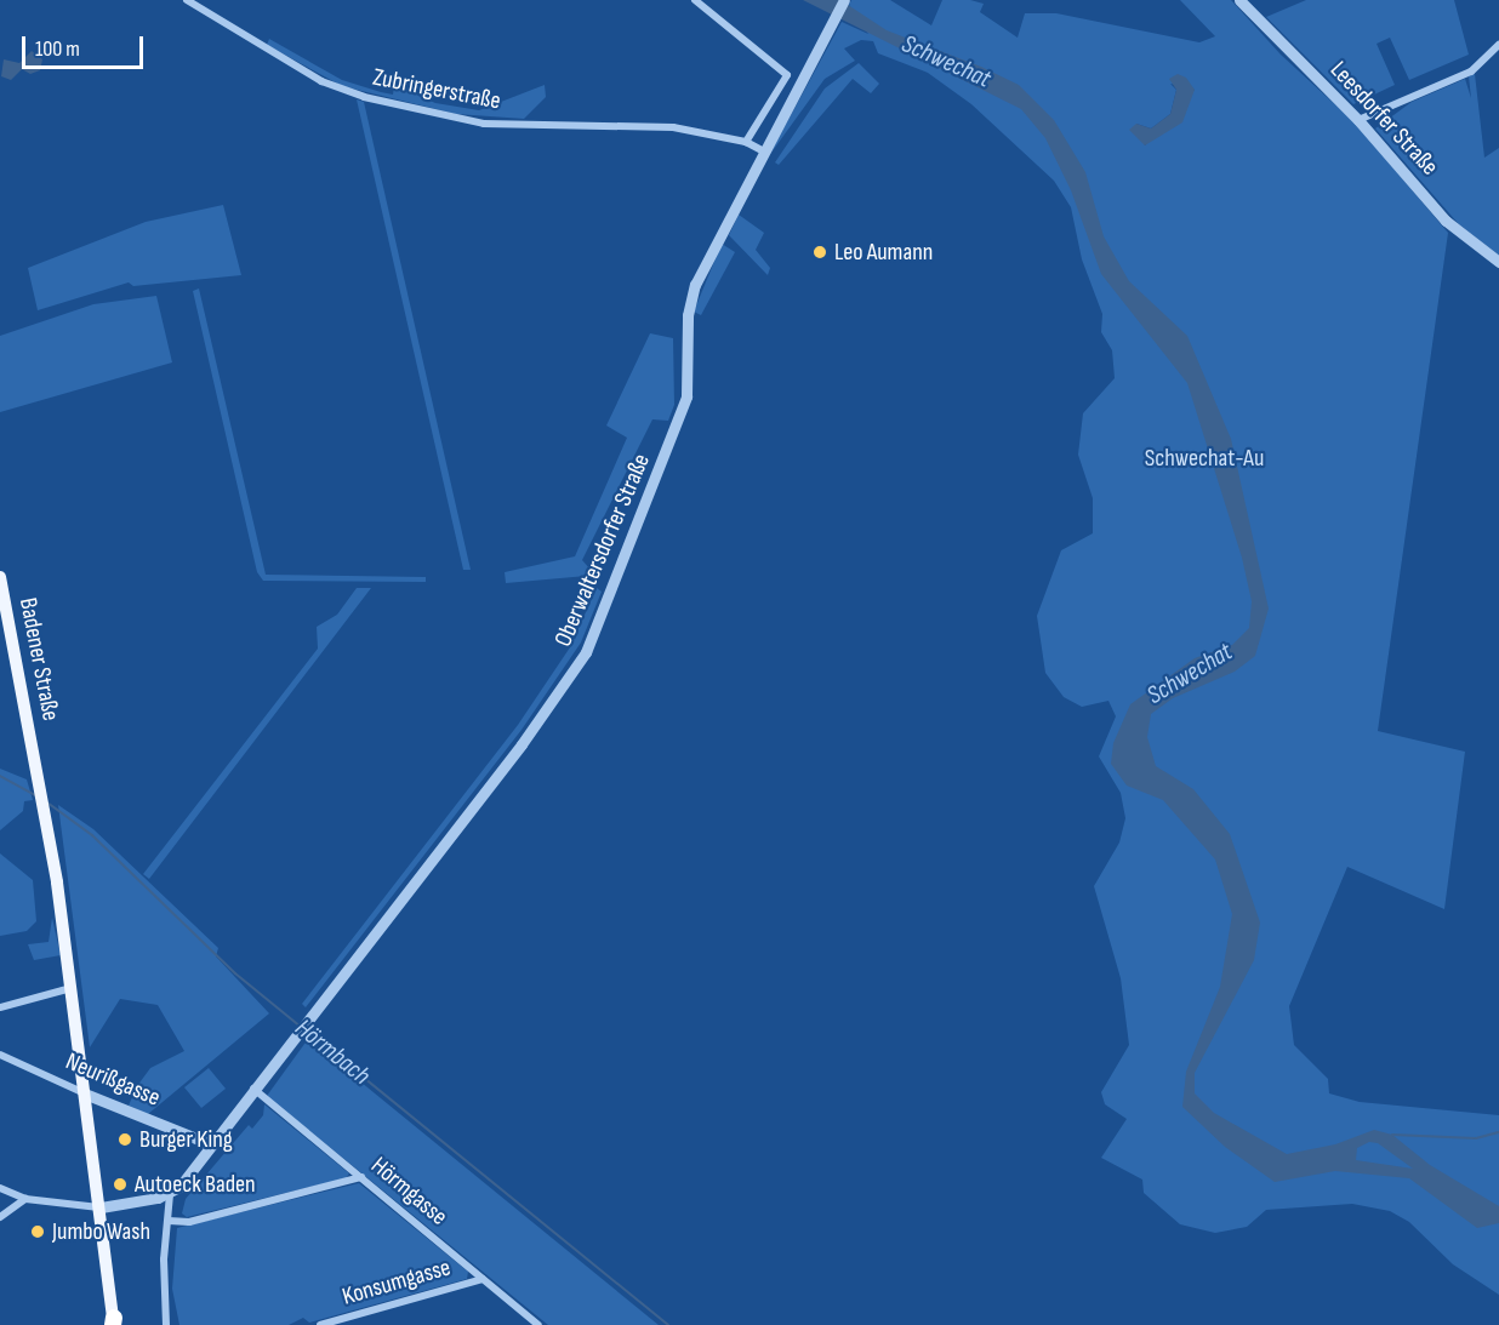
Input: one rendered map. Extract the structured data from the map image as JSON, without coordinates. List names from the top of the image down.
{
  "streets": {
    "main road": ["Badener Straße"],
    "street": [
      "Zubringerstraße",
      "Leesdorfer Straße",
      "Oberwaltersdorfer Straße",
      "Neurißgasse",
      "Hörmgasse",
      "Konsumgasse"
    ]
  },
  "crossings": [
    ["Zubringerstraße", "Oberwaltersdorfer Straße"],
    ["Oberwaltersdorfer Straße", "Neurißgasse"],
    ["Oberwaltersdorfer Straße", "Hörmgasse"],
    ["Badener Straße", "Neurißgasse"],
    ["Hörmgasse", "Konsumgasse"]
  ],
  "water": ["Schwechat", "Hörmbach"],
  "parks": ["Schwechat-Au"],
  "places": [
    "Leo Aumann",
    "Burger King",
    "Autoeck Baden",
    "Jumbo Wash"
  ],
  "scale_bar": "100 m"
}
